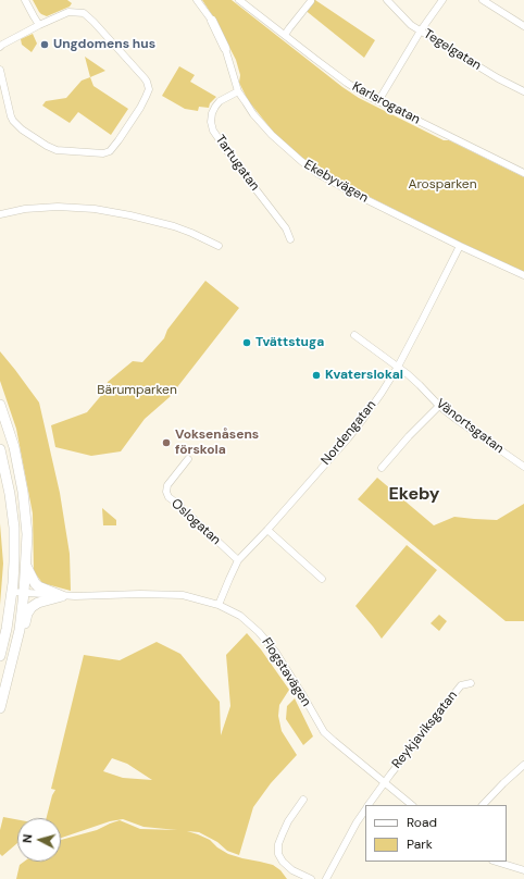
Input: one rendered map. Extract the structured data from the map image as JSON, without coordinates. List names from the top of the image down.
{
  "streets": {
    "street": [
      "Tegelgatan",
      "Karlsrogatan",
      "Tartugatan",
      "Ekebyvägen",
      "Vänortsgatan",
      "Nordengatan",
      "Oslogatan",
      "Flogstavägen",
      "Reykjaviksgatan"
    ]
  },
  "crossings": [
    ["Tartugatan", "Ekebyvägen"],
    ["Ekebyvägen", "Nordengatan"],
    ["Vänortsgatan", "Nordengatan"],
    ["Nordengatan", "Oslogatan"],
    ["Nordengatan", "Flogstavägen"],
    ["Flogstavägen", "Reykjaviksgatan"]
  ],
  "districts": ["Ekeby"],
  "parks": ["Arosparken", "Bärumparken"],
  "places": [
    "Ungdomens hus",
    "Tvättstuga",
    "Kvaterslokal",
    "Voksenåsens förskola"
  ],
  "legend": ["Road", "Park"],
  "north": "left"
}
